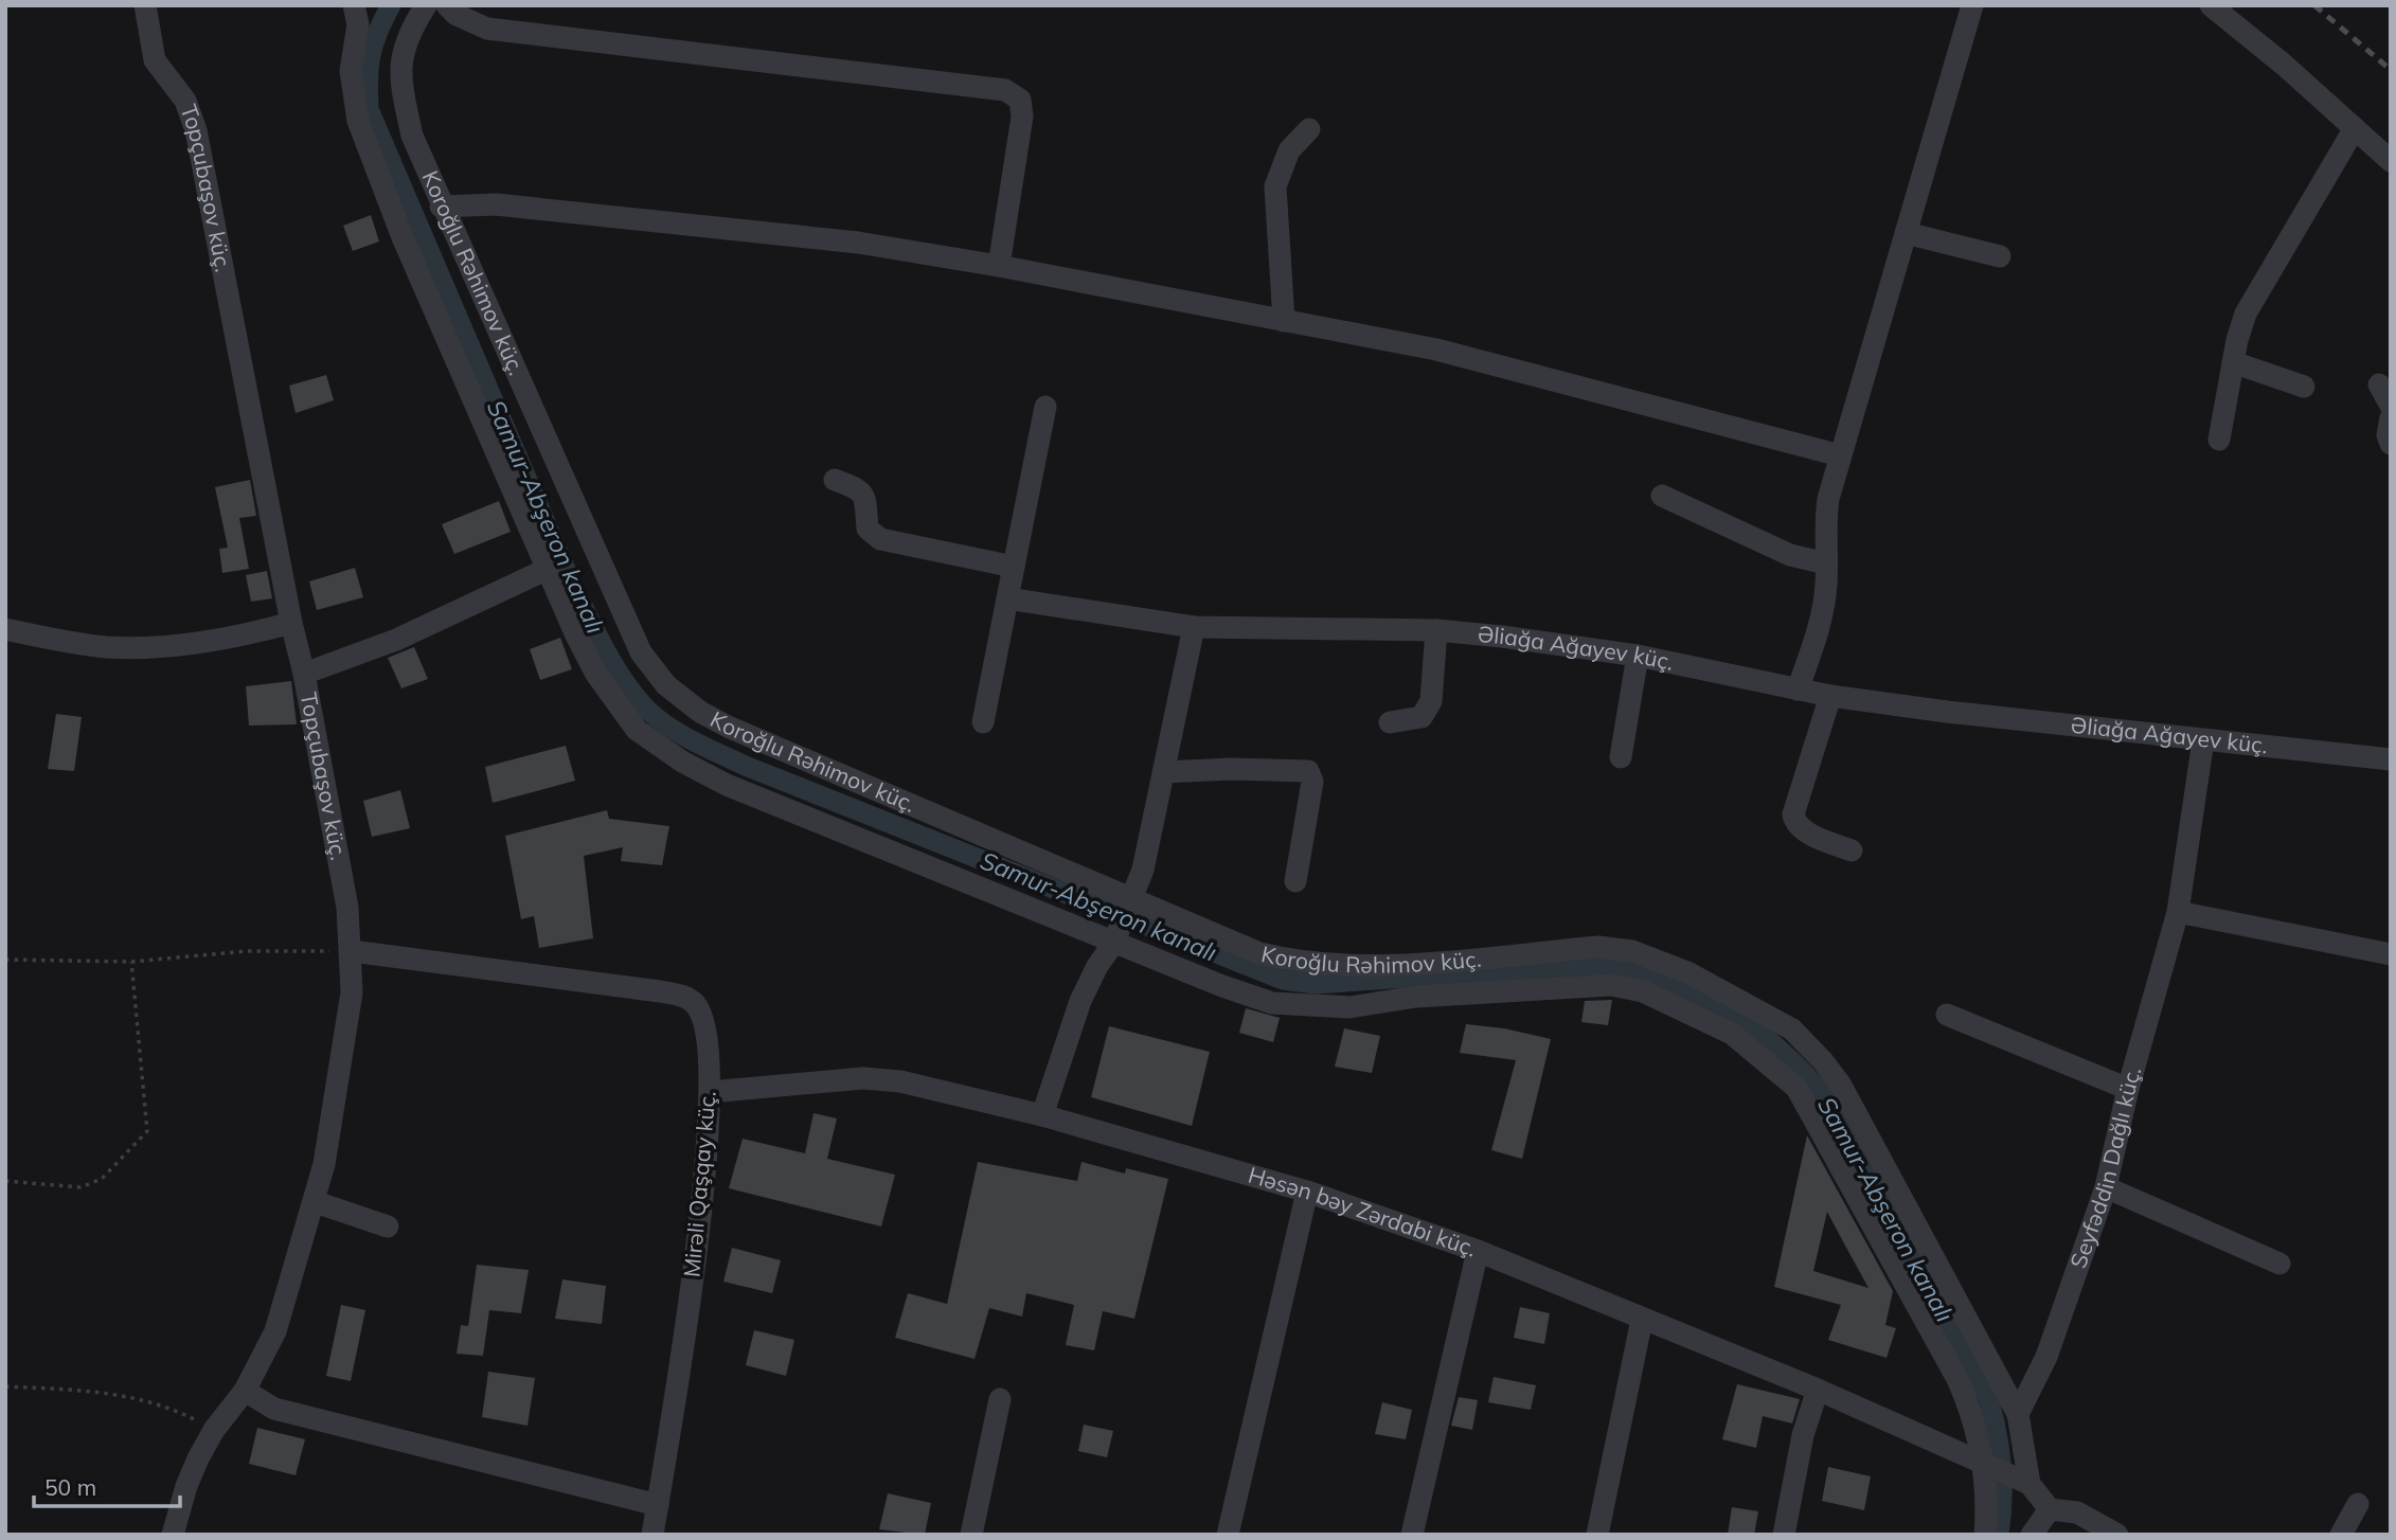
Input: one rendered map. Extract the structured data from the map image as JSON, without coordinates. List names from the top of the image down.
{
  "streets": {
    "street": [
      "Topçubaşov küç.",
      "Koroğlu Rəhimov küç.",
      "Əliağa Ağayev küç.",
      "Seyfəddin Dağlı küç.",
      "Mirəli Qaşqay küç.",
      "Həsən bəy Zərdabi küç."
    ]
  },
  "crossings": [
    ["Topçubaşov küç.", "Mirəli Qaşqay küç."],
    ["Koroğlu Rəhimov küç.", "Seyfəddin Dağlı küç."],
    ["Koroğlu Rəhimov küç.", "Həsən bəy Zərdabi küç."],
    ["Əliağa Ağayev küç.", "Seyfəddin Dağlı küç."],
    ["Mirəli Qaşqay küç.", "Həsən bəy Zərdabi küç."]
  ],
  "water": ["Samur-Abşeron kanalı"],
  "scale_bar": "50 m"
}
